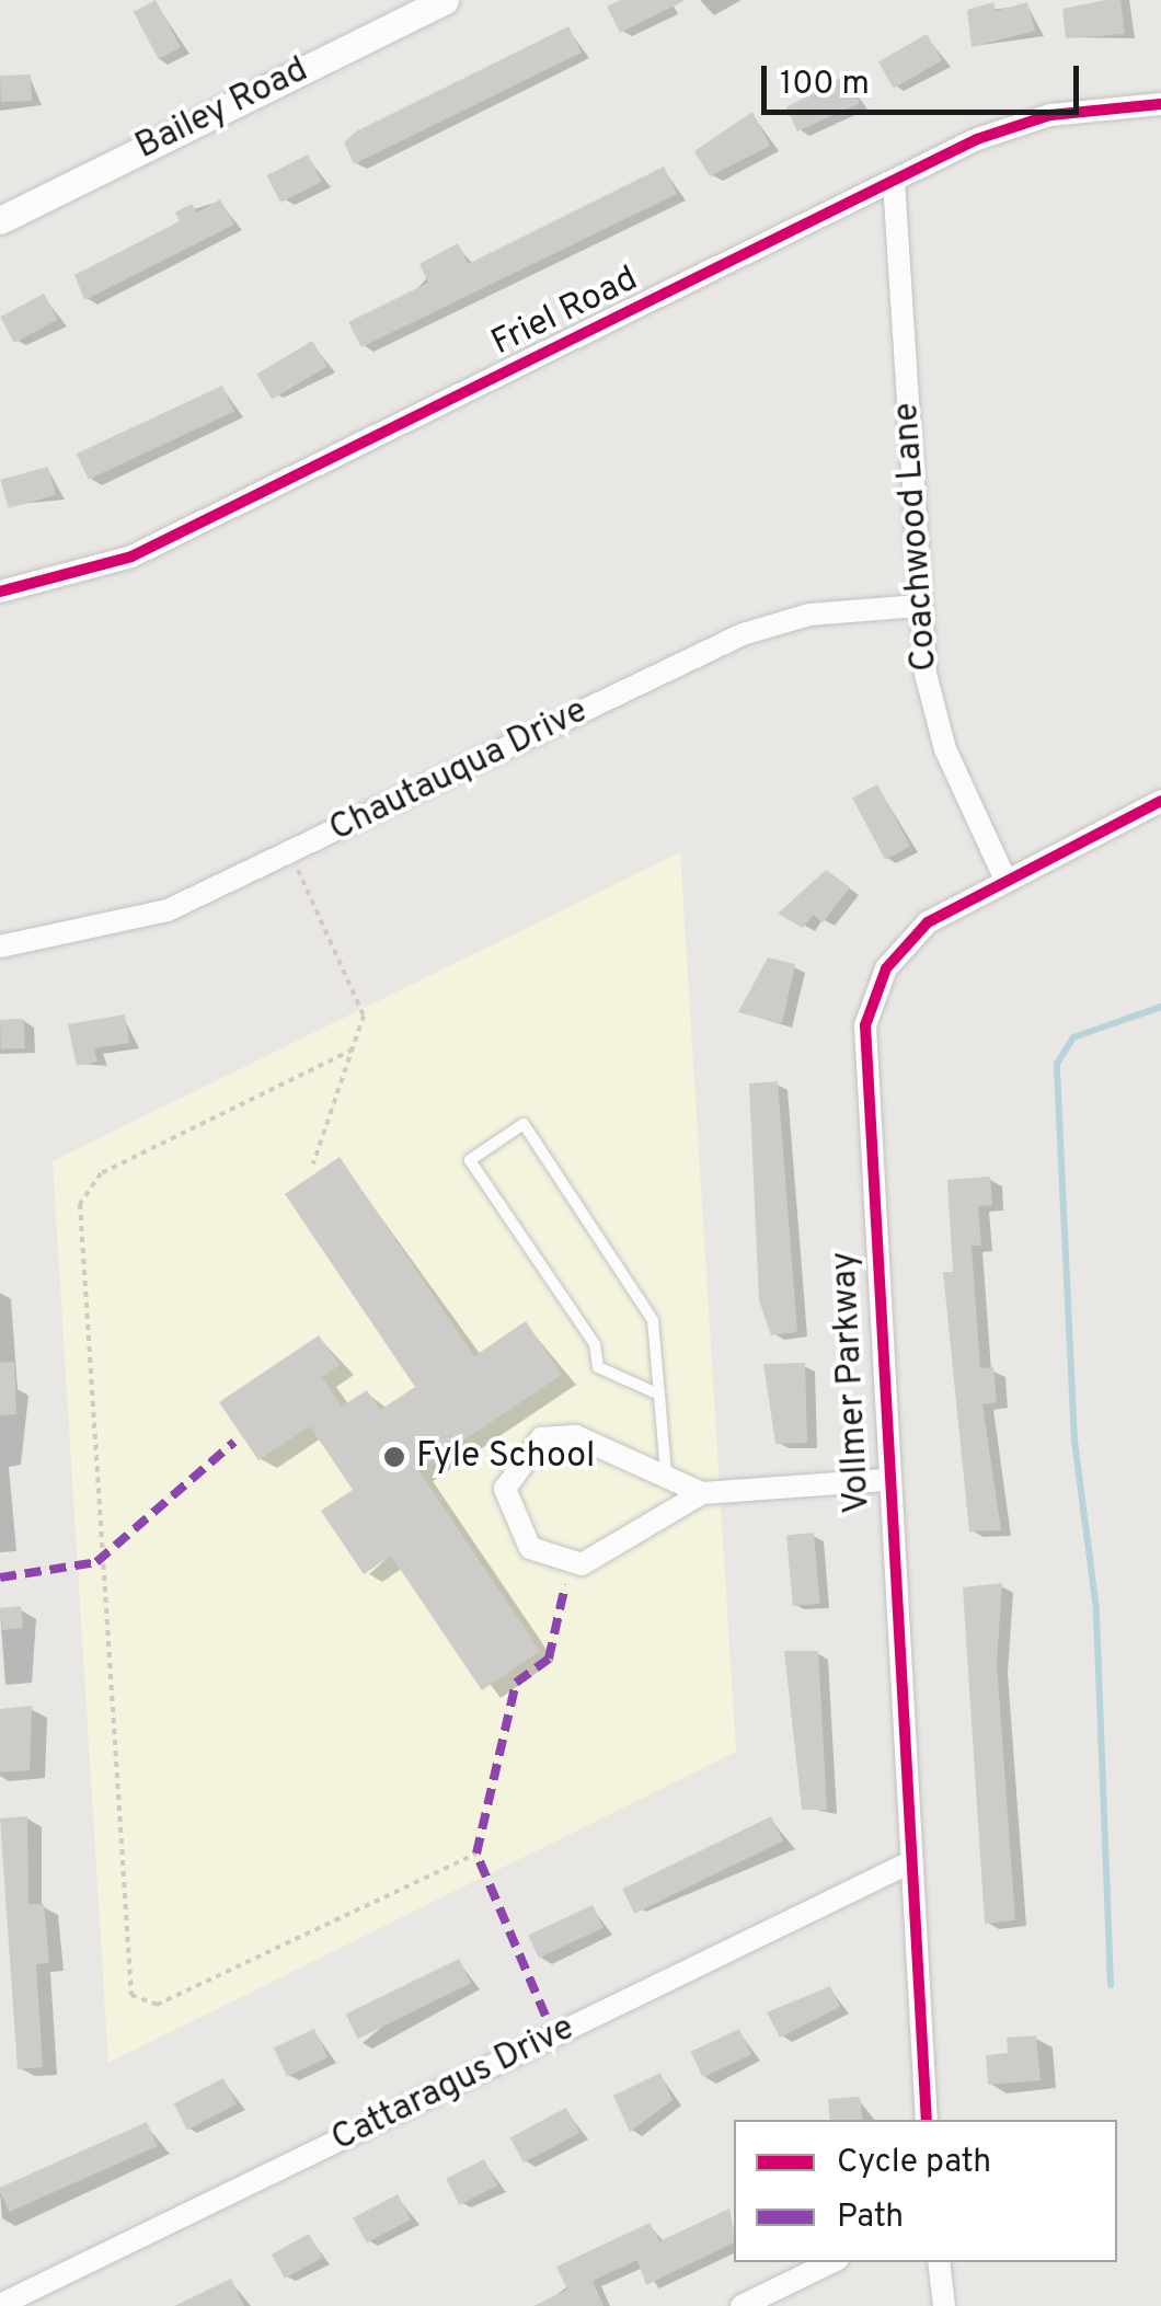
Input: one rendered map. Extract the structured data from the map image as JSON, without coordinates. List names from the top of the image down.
{
  "streets": {
    "street": [
      "Bailey Road",
      "Friel Road",
      "Coachwood Lane",
      "Chautauqua Drive",
      "Vollmer Parkway",
      "Cattaragus Drive"
    ]
  },
  "crossings": [
    ["Friel Road", "Coachwood Lane"],
    ["Coachwood Lane", "Chautauqua Drive"],
    ["Coachwood Lane", "Vollmer Parkway"],
    ["Vollmer Parkway", "Cattaragus Drive"]
  ],
  "places": ["Fyle School"],
  "legend": ["Cycle path", "Path"],
  "scale_bar": "100 m"
}
